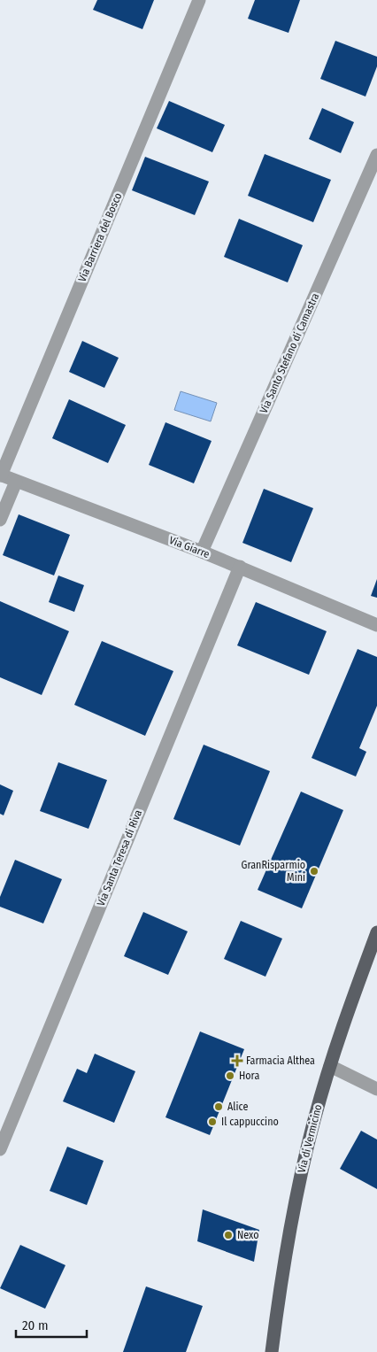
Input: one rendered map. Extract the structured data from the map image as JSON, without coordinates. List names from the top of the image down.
{
  "streets": {
    "main road": ["Via di Vermicino"],
    "street": [
      "Via Barriera del Bosco",
      "Via Santo Stefano di Camastra",
      "Via Giarre",
      "Via Santa Teresa di Riva"
    ]
  },
  "crossings": [
    ["Via Barriera del Bosco", "Via Giarre"],
    ["Via Santo Stefano di Camastra", "Via Giarre"],
    ["Via Giarre", "Via Santa Teresa di Riva"]
  ],
  "places": {
    "other": [
      "GranRisparmio Mini",
      "Hora",
      "Alice",
      "Il cappuccino",
      "Nexo"
    ],
    "health": ["Farmacia Althea"]
  },
  "scale_bar": "20 m"
}
